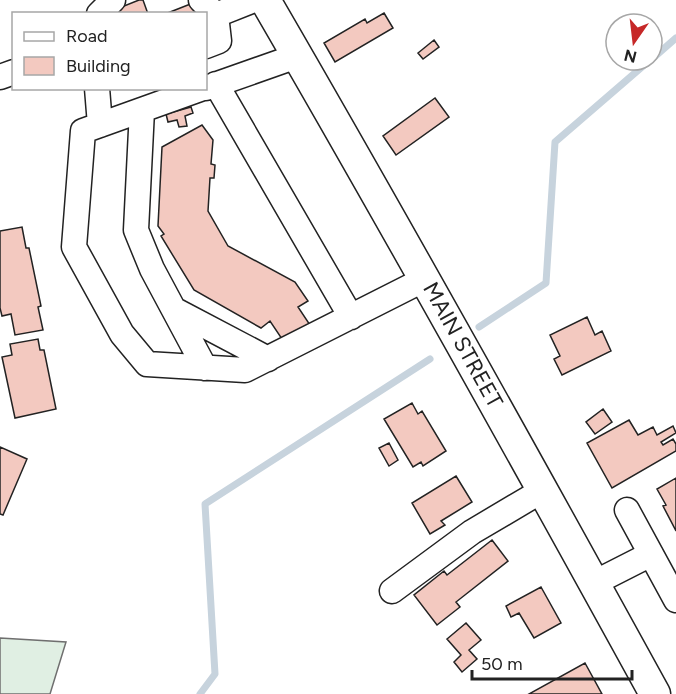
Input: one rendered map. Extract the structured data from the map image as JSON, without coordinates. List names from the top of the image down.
{
  "streets": {
    "main road": ["MAIN STREET"]
  },
  "legend": ["Road", "Building"],
  "scale_bar": "50 m",
  "north": "bottom"
}
